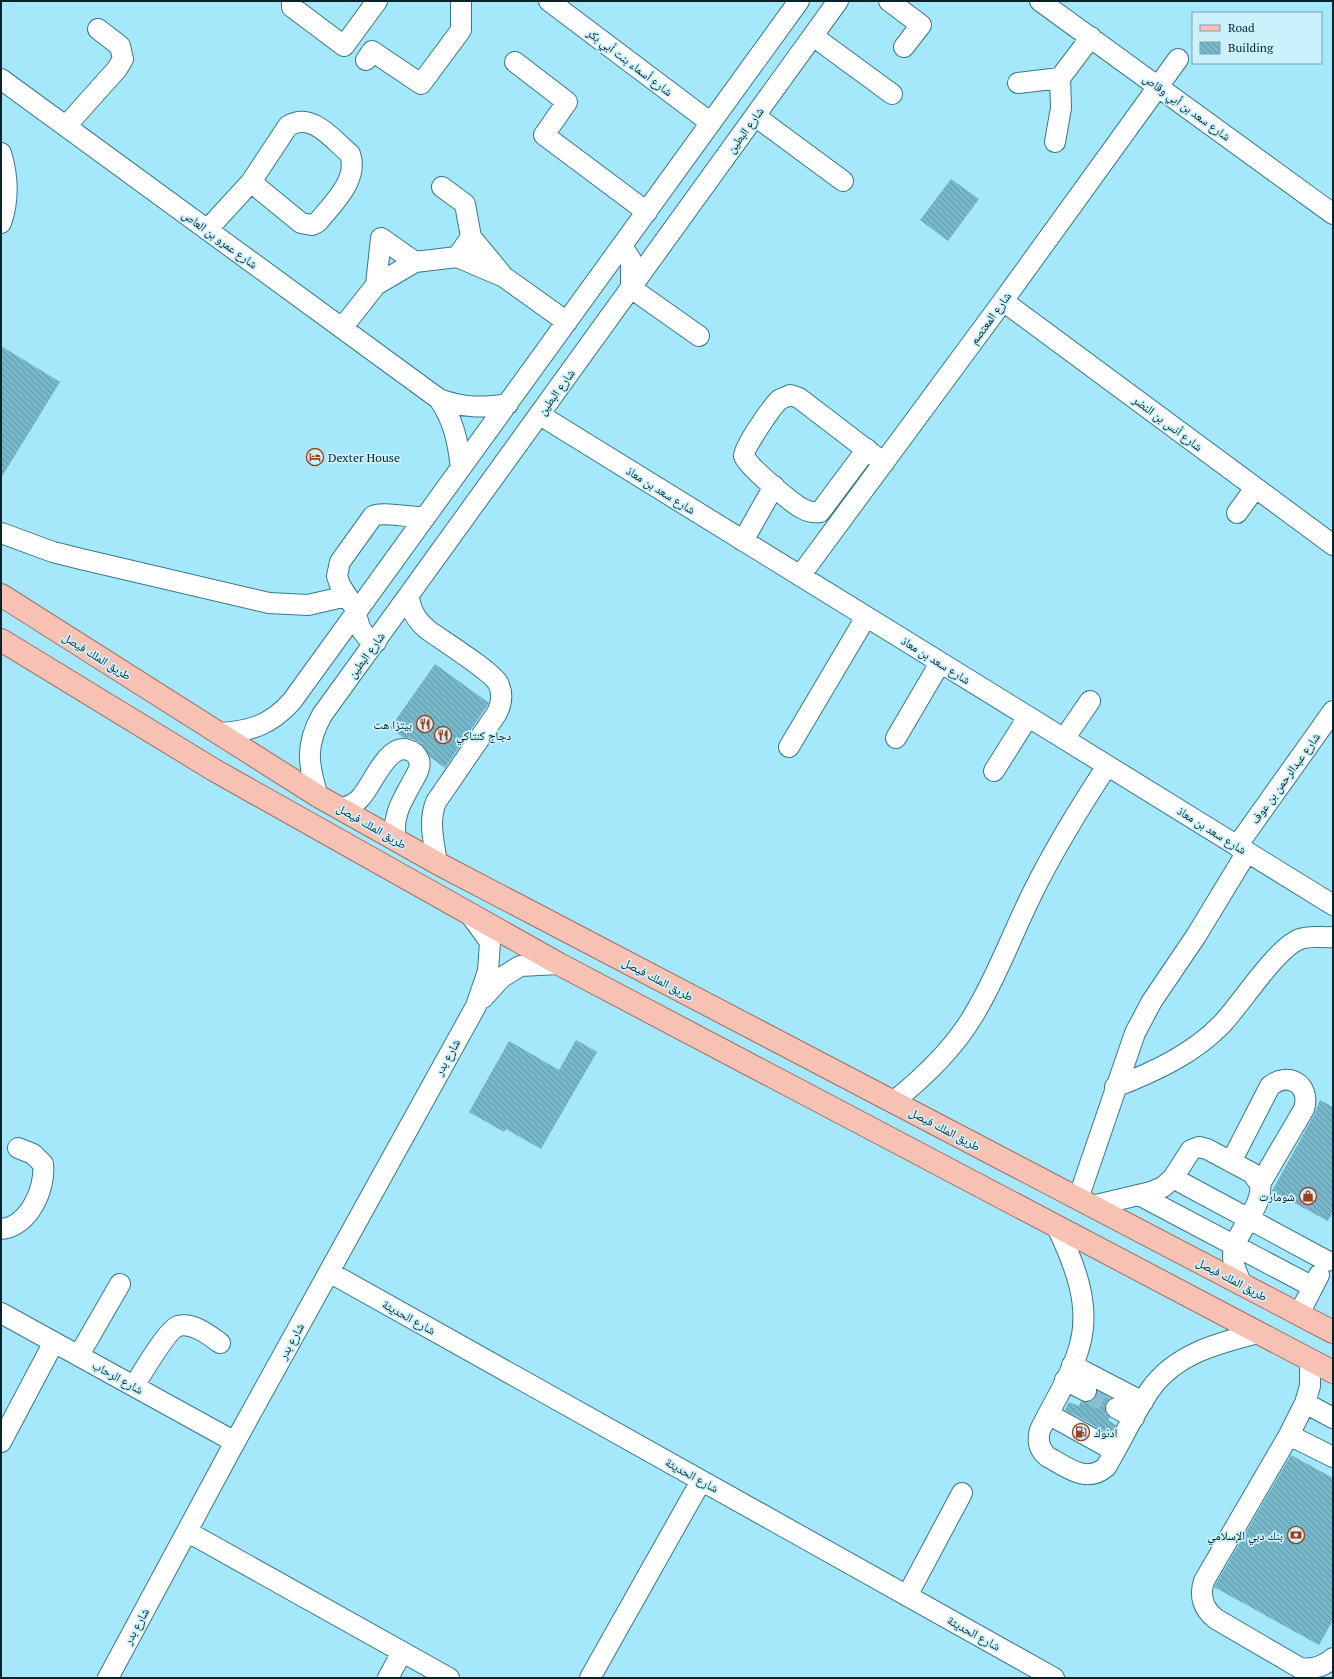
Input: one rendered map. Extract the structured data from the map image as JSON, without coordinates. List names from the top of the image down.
{
  "streets": {
    "main road": ["طريق الملك فيصل"],
    "street": [
      "شارع أسماء بنت أبي بكر",
      "شارع سعد بن أبي وقاص",
      "شارع البطين",
      "شارع عمرو بن العاص",
      "شارع المعتصم",
      "شارع أنس بن النضر",
      "شارع سعد بن معاذ",
      "شارع عبدالرحمن بن عوف",
      "شارع بدر",
      "شارع الحديثة",
      "شارع الرحاب"
    ]
  },
  "crossings": [
    ["شارع سعد بن أبي وقاص", "شارع المعتصم"],
    ["شارع البطين", "شارع سعد بن معاذ"],
    ["شارع البطين", "طريق الملك فيصل"],
    ["شارع المعتصم", "شارع أنس بن النضر"],
    ["شارع المعتصم", "شارع سعد بن معاذ"],
    ["شارع سعد بن معاذ", "شارع عبدالرحمن بن عوف"],
    ["طريق الملك فيصل", "شارع عبدالرحمن بن عوف"],
    ["شارع بدر", "شارع الحديثة"],
    ["شارع بدر", "شارع الرحاب"]
  ],
  "places": {
    "hotel": ["Dexter House"],
    "restaurant": ["بيتزا هت", "دجاج كنتاكي"],
    "shop": ["شومارت"],
    "fuel station": ["ادنوك"],
    "bank": ["بنك دبي الإسلامي"]
  },
  "legend": ["Road", "Building"]
}
